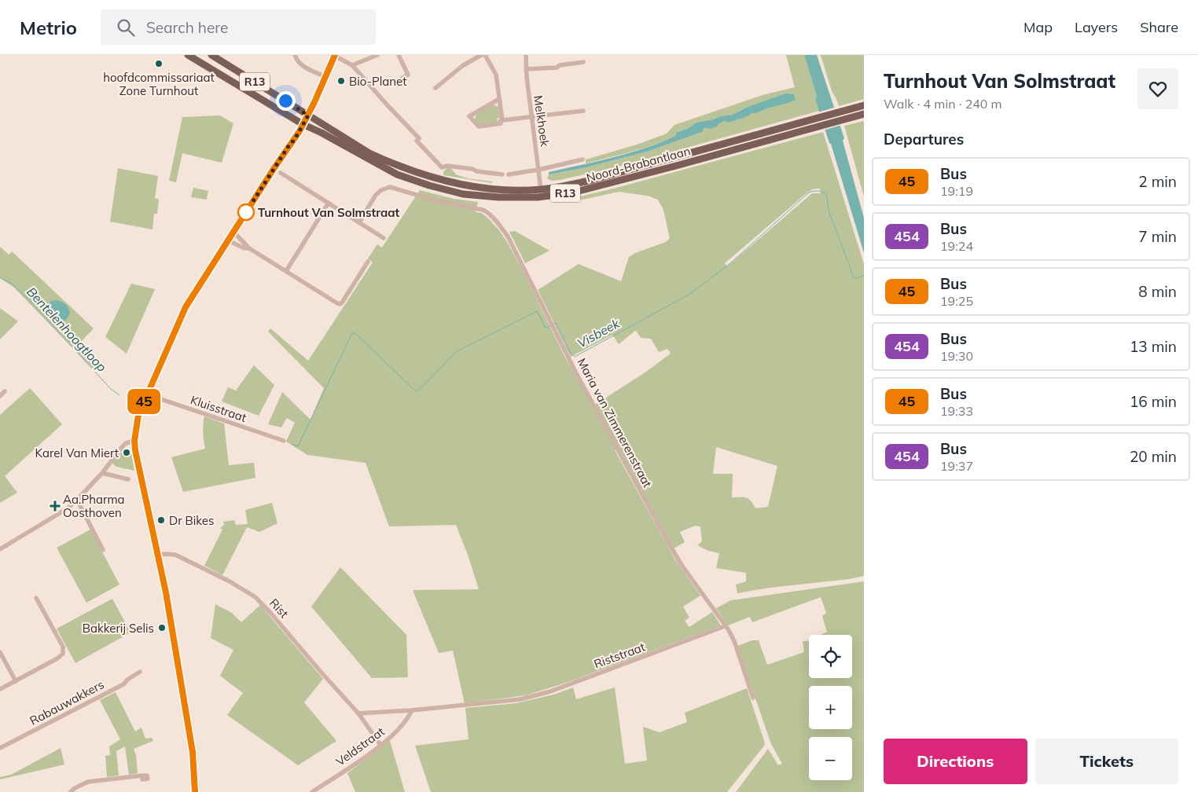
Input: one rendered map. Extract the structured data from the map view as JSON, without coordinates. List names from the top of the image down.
{
  "streets": {
    "main road": ["R13", "Noord-Brabantlaan"],
    "street": [
      "Melkhoek",
      "Kluisstraat",
      "Maria van Zimmerenstraat",
      "Rist",
      "Riststraat",
      "Rabauwakkers",
      "Veldstraat"
    ]
  },
  "crossings": [
    ["Melkhoek", "Noord-Brabantlaan"],
    ["Maria van Zimmerenstraat", "Riststraat"],
    ["Rist", "Veldstraat"],
    ["Riststraat", "Veldstraat"]
  ],
  "water": ["Bentelenhoogtloop", "Visbeek"],
  "places": {
    "other": [
      "hoofdcommissariaat Zone Turnhout",
      "Bio-Planet",
      "Turnhout Van Solmstraat",
      "Karel Van Miert",
      "Dr Bikes",
      "Bakkerij Selis"
    ],
    "health": ["Aa.Pharma Oosthoven"]
  },
  "lines": ["bus line 45"],
  "page": {
    "header": "Metrio",
    "search": "Search here",
    "nav": ["Map", "Layers", "Share"],
    "on_map": "45",
    "heading": [
      ["Turnhout Van Solmstraat", "Walk · 4 min · 240 m"],
      "Departures"
    ],
    "list": [
      {
        "mark": "45",
        "name": "Bus",
        "note": "19:19",
        "value": "2 min"
      },
      {
        "mark": "454",
        "name": "Bus",
        "note": "19:24",
        "value": "7 min"
      },
      {
        "mark": "45",
        "name": "Bus",
        "note": "19:25",
        "value": "8 min"
      },
      {
        "mark": "454",
        "name": "Bus",
        "note": "19:30",
        "value": "13 min"
      },
      {
        "mark": "45",
        "name": "Bus",
        "note": "19:33",
        "value": "16 min"
      },
      {
        "mark": "454",
        "name": "Bus",
        "note": "19:37",
        "value": "20 min"
      }
    ],
    "map_buttons": ["+", "−"],
    "buttons": ["Directions", "Tickets"]
  }
}
